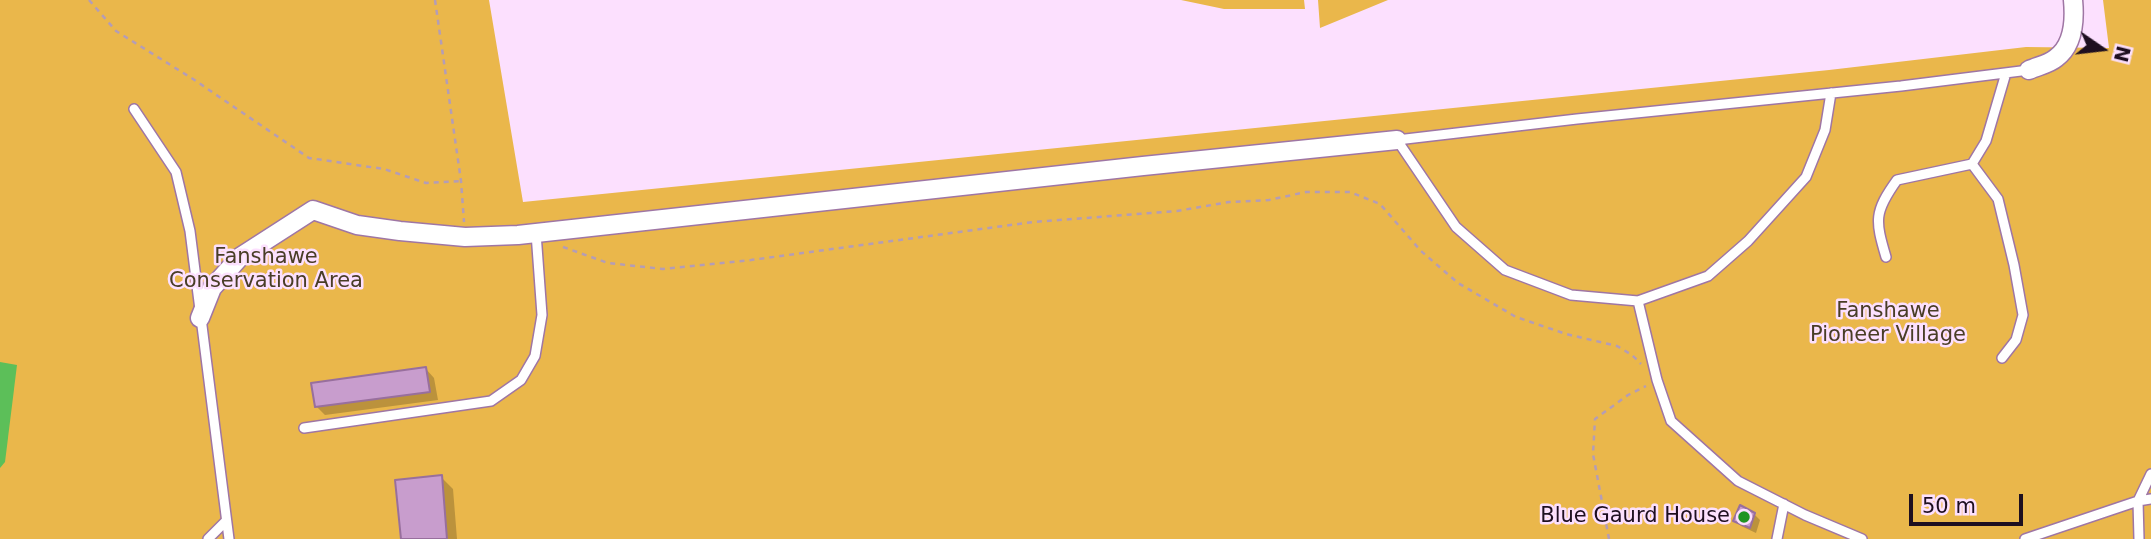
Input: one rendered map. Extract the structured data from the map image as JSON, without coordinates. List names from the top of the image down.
{
  "parks": ["Fanshawe Conservation Area", "Fanshawe Pioneer Village"],
  "places": ["Blue Gaurd House"],
  "scale_bar": "50 m",
  "north": "right"
}
